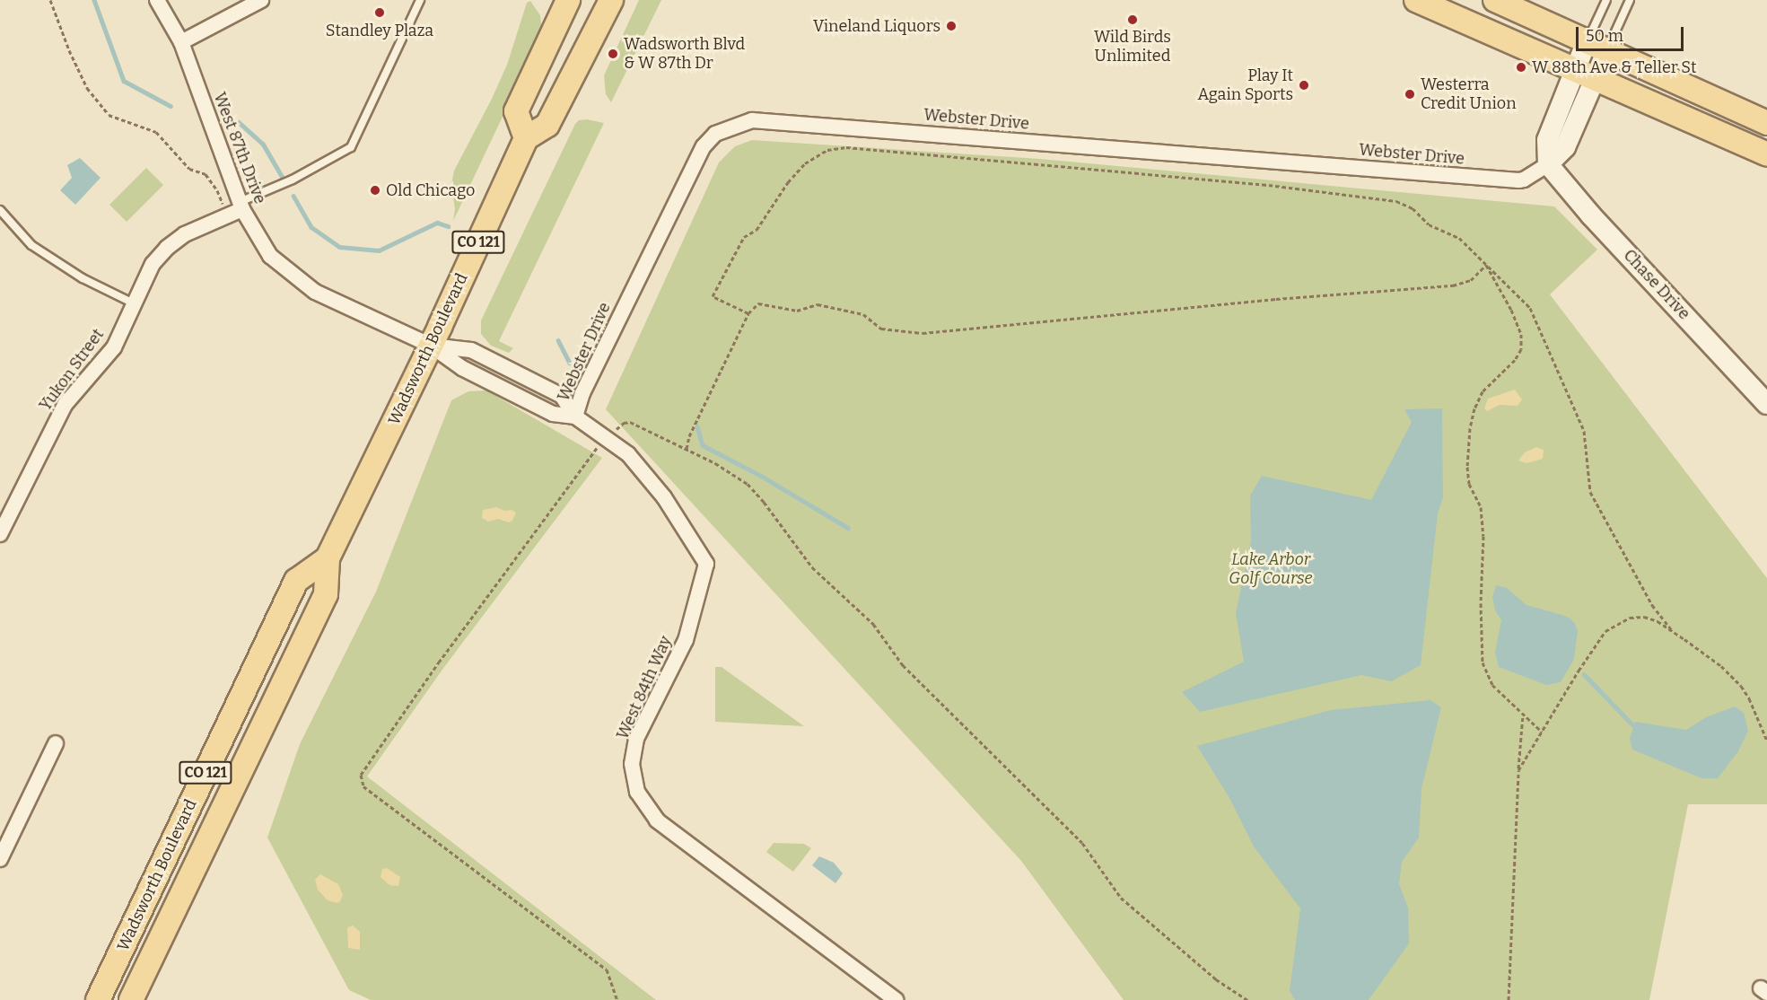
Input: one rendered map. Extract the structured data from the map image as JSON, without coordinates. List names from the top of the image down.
{
  "streets": {
    "main road": ["CO 121", "Wadsworth Boulevard"],
    "street": [
      "Webster Drive",
      "West 87th Drive",
      "Chase Drive",
      "Yukon Street",
      "West 84th Way"
    ]
  },
  "crossings": [
    ["Webster Drive", "Chase Drive"],
    ["Webster Drive", "West 84th Way"],
    ["West 87th Drive", "Wadsworth Boulevard"],
    ["West 87th Drive", "Yukon Street"],
    ["West 87th Drive", "West 84th Way"],
    ["Wadsworth Boulevard", "West 84th Way"]
  ],
  "parks": ["Lake Arbor Golf Course"],
  "places": [
    "Standley Plaza",
    "Wild Birds Unlimited",
    "Vineland Liquors",
    "Wadsworth Blvd & W 87th Dr",
    "W 88th Ave & Teller St",
    "Play It Again Sports",
    "Westerra Credit Union",
    "Old Chicago"
  ],
  "scale_bar": "50 m"
}
